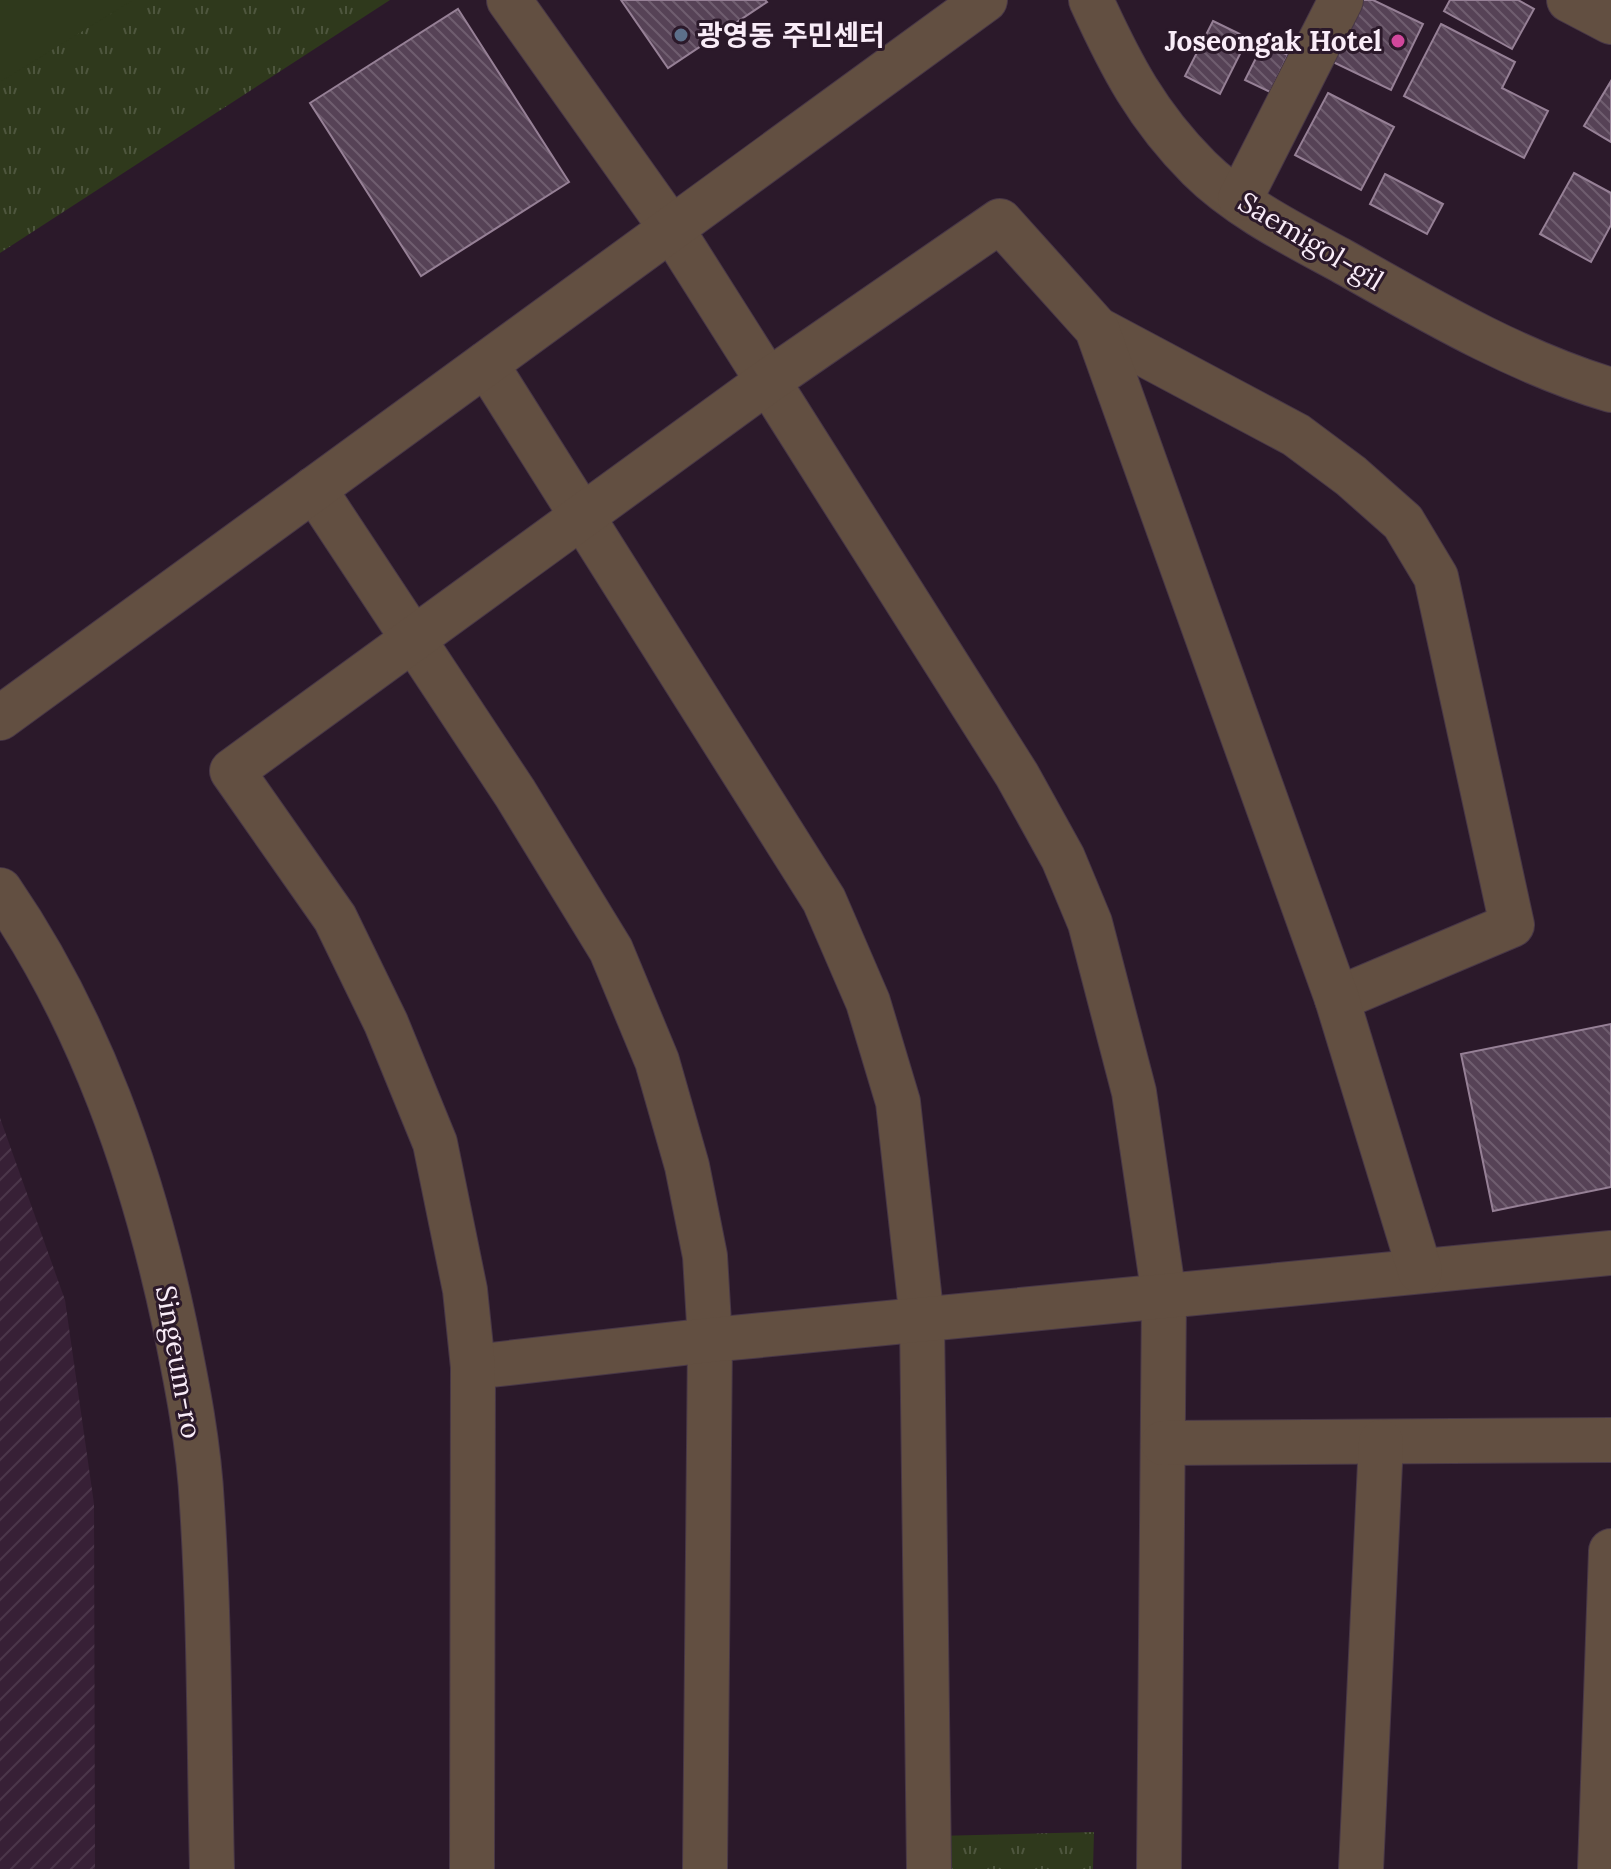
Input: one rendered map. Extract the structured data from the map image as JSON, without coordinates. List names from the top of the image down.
{
  "streets": {
    "street": ["Saemigol-gil", "Singeum-ro"]
  },
  "places": ["광영동 주민센터", "Joseongak Hotel"]
}
